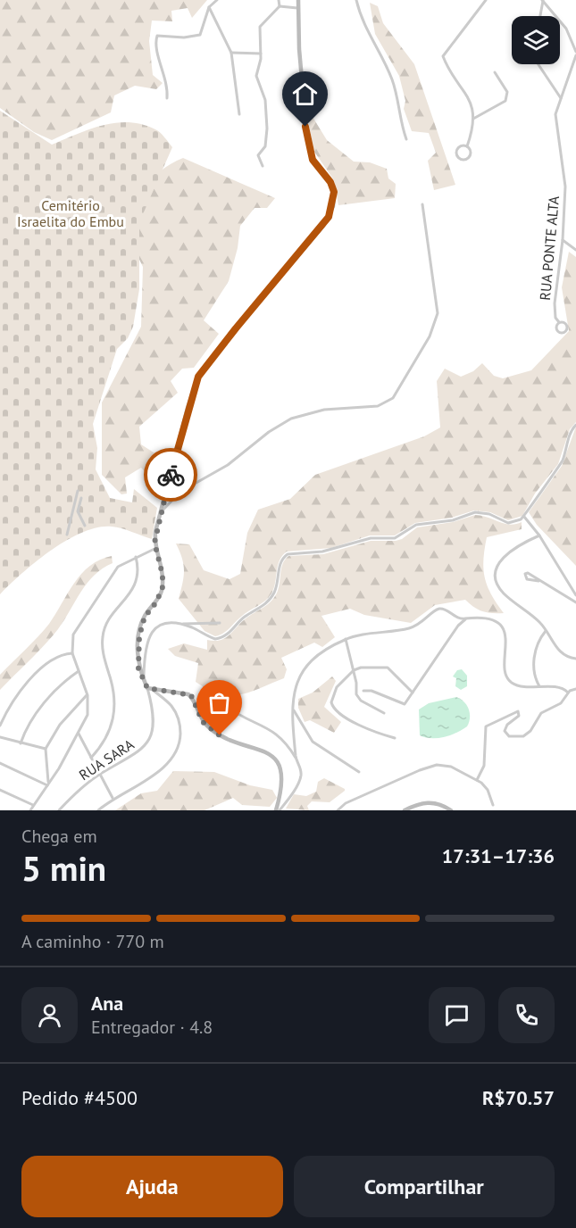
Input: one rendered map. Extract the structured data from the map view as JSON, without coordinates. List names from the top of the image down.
{
  "streets": {
    "street": ["RUA PONTE ALTA", "RUA SARA"]
  },
  "parks": ["Cemitério Israelita do Embu"],
  "page": {
    "heading": ["5 min", "Chega em", "17:31–17:36"],
    "panel": [
      "Ana",
      "Entregador · 4.8",
      "Pedido #4500",
      "R$70.57"
    ],
    "bar": "A caminho · 770 m",
    "buttons": ["Ajuda", "Compartilhar"]
  }
}
